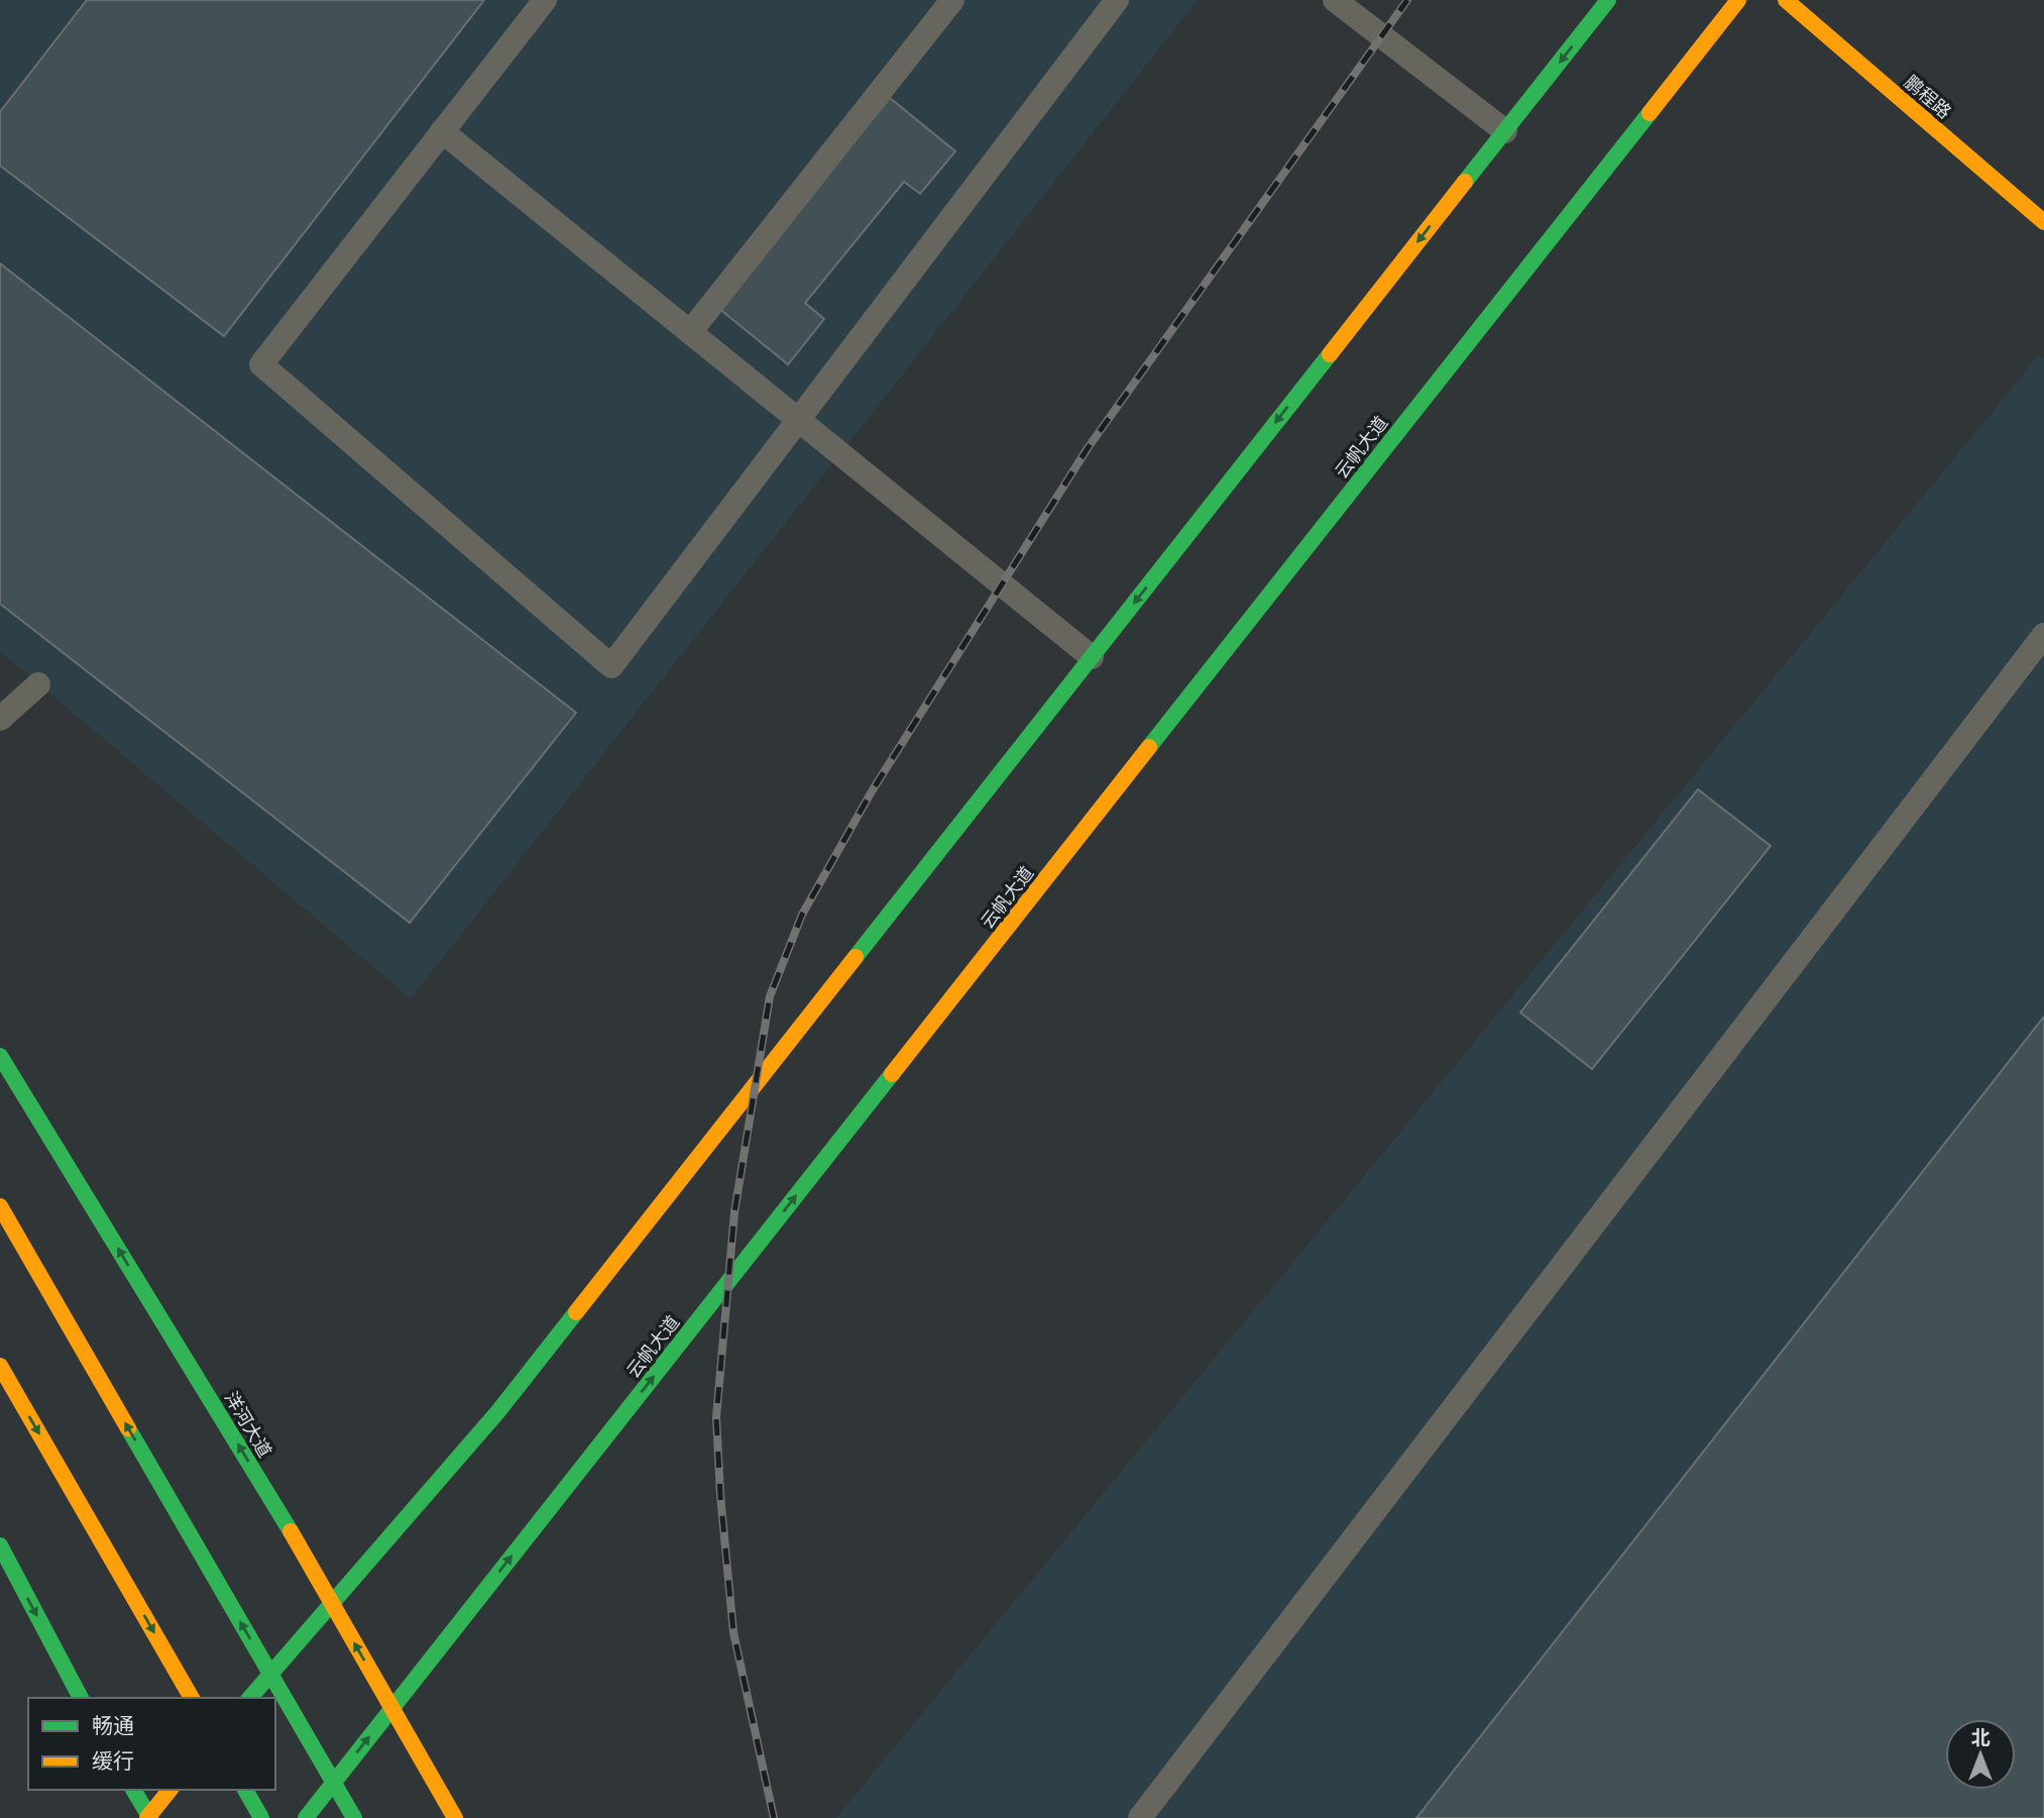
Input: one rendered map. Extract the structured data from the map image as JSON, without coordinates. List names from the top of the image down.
{
  "streets": {
    "main road": ["鹏程路", "云帆大道", "洋河大道"]
  },
  "crossings": [
    ["云帆大道", "洋河大道"]
  ],
  "legend": ["畅通", "缓行"],
  "north": "top"
}
